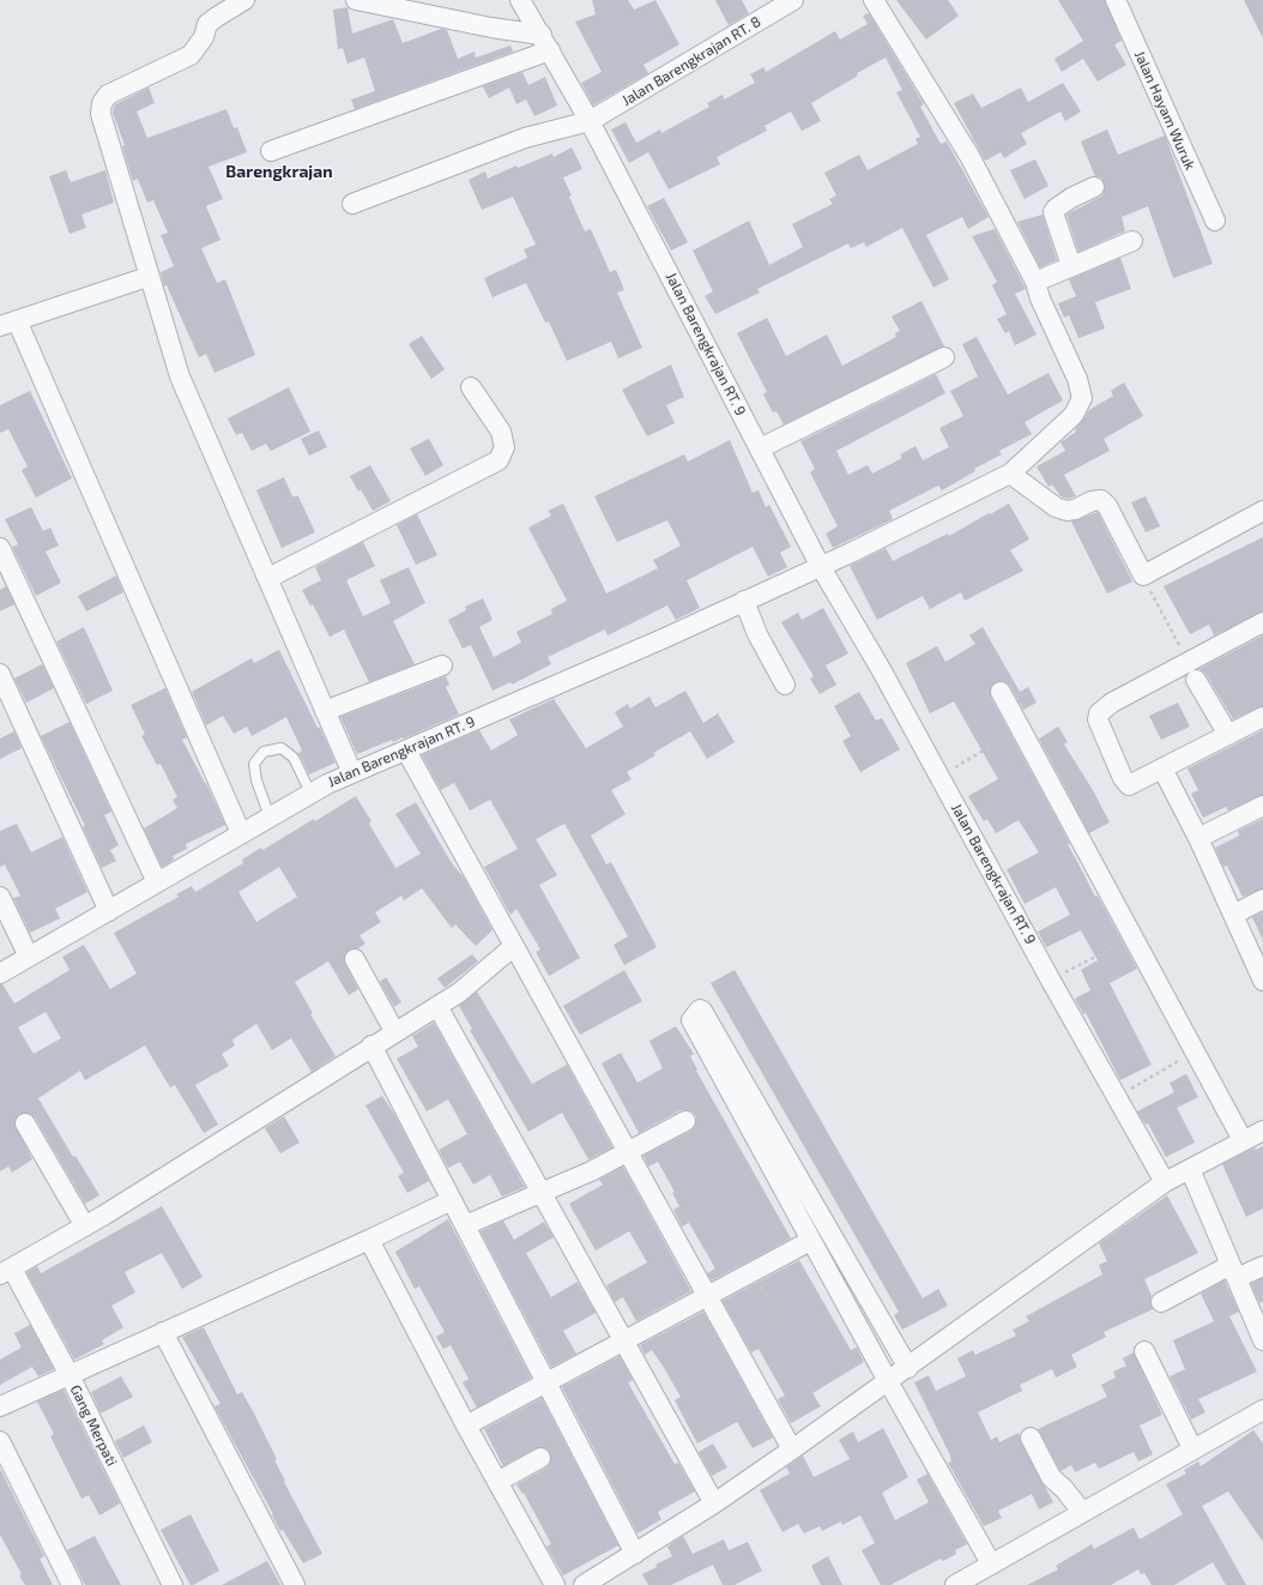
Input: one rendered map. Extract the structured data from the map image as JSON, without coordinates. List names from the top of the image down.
{
  "streets": {
    "street": [
      "Jalan Barengkrajan RT. 8",
      "Jalan Hayam Wuruk",
      "Jalan Barengkrajan RT. 9",
      "Gang Merpati"
    ]
  },
  "crossings": [
    ["Jalan Barengkrajan RT. 8", "Jalan Barengkrajan RT. 9"]
  ],
  "districts": ["Barengkrajan"]
}
